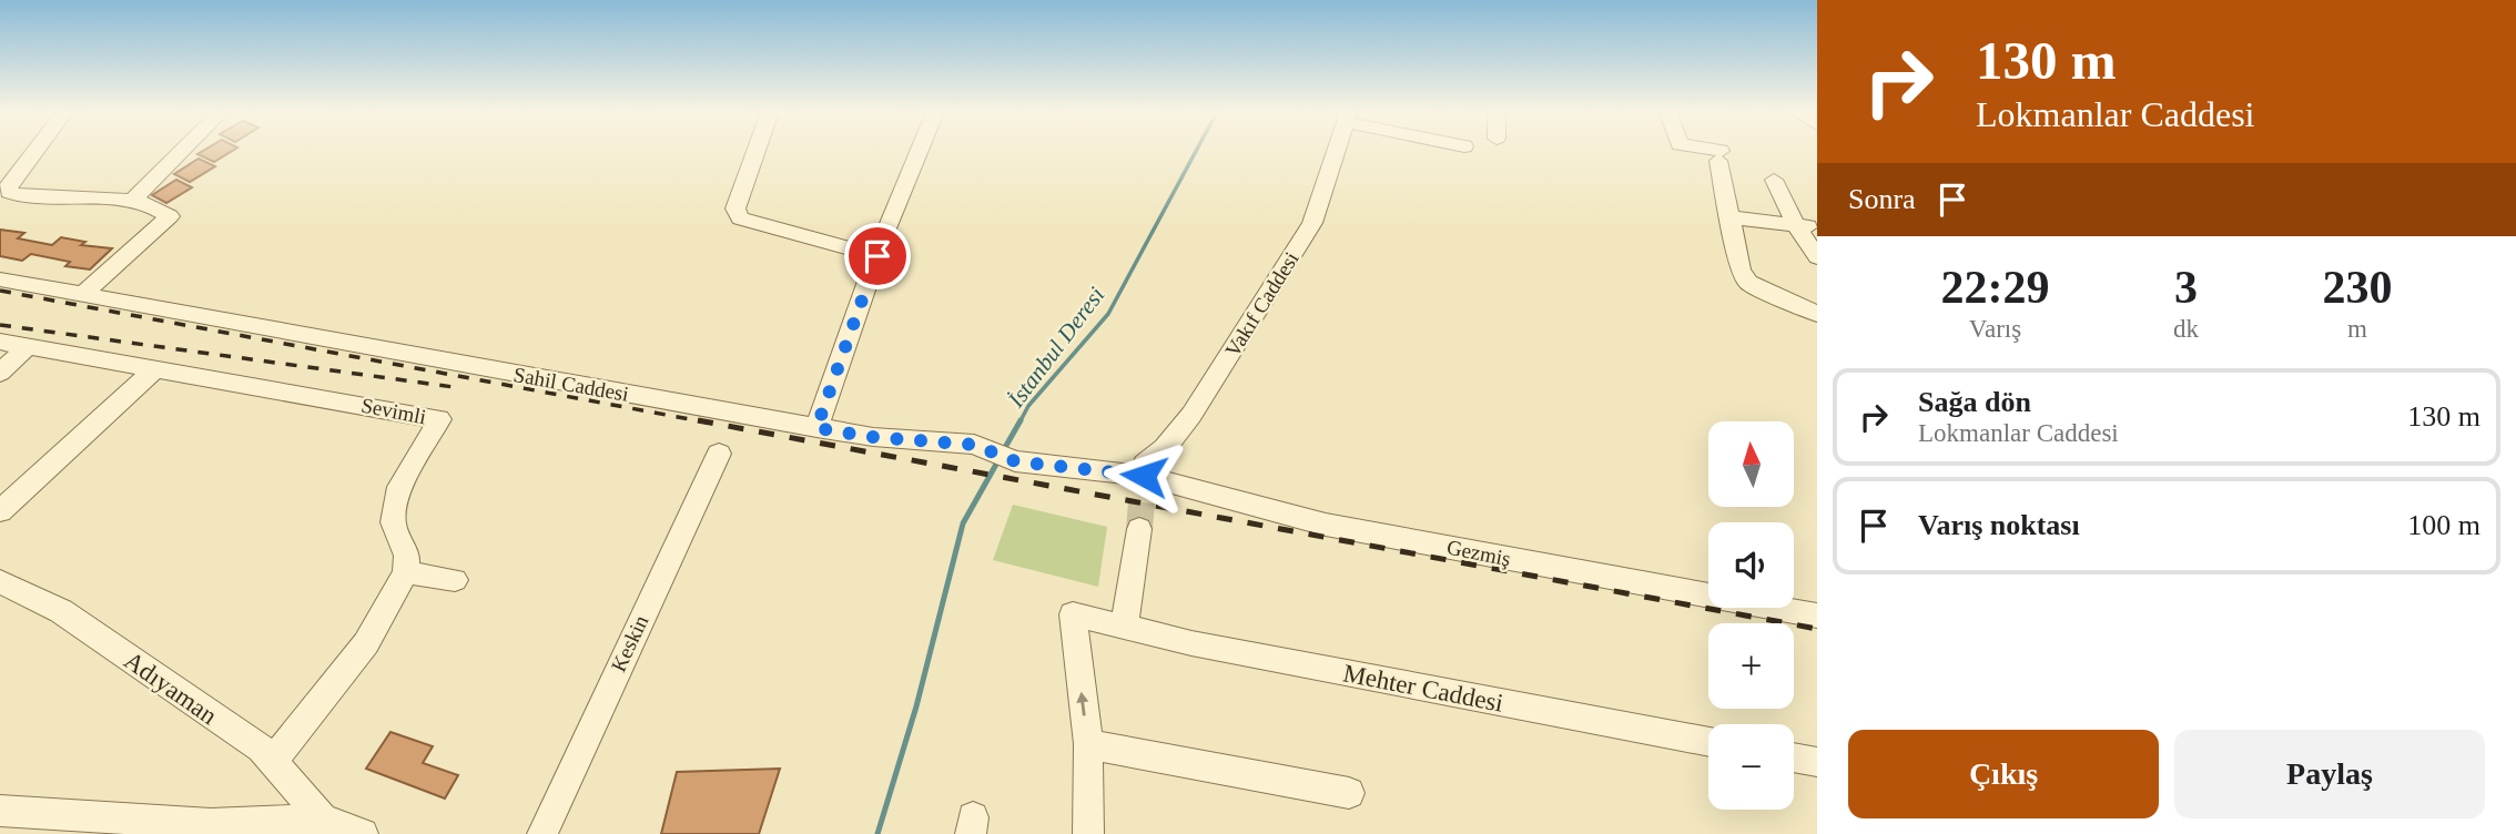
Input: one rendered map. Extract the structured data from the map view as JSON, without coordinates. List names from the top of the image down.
{
  "streets": {
    "street": [
      "Vakıf Caddesi",
      "Sahil Caddesi",
      "Sevimli",
      "Gezmiş",
      "Keskin",
      "Adıyaman",
      "Mehter Caddesi"
    ]
  },
  "crossings": [
    ["Vakıf Caddesi", "Sahil Caddesi"],
    ["Vakıf Caddesi", "Gezmiş"],
    ["Sahil Caddesi", "Gezmiş"]
  ],
  "water": ["İstanbul Deresi"],
  "north": "top",
  "page": {
    "turn": ["130 m", "Lokmanlar Caddesi"],
    "then": "Sonra",
    "eta": [
      "22:29",
      "Varış",
      "3",
      "dk",
      "230",
      "m"
    ],
    "list": [
      {
        "name": "Sağa dön",
        "note": "Lokmanlar Caddesi",
        "value": "130 m"
      },
      {
        "name": "Varış noktası",
        "value": "100 m"
      }
    ],
    "map_buttons": ["+", "−"],
    "buttons": ["Çıkış", "Paylaş"]
  }
}
